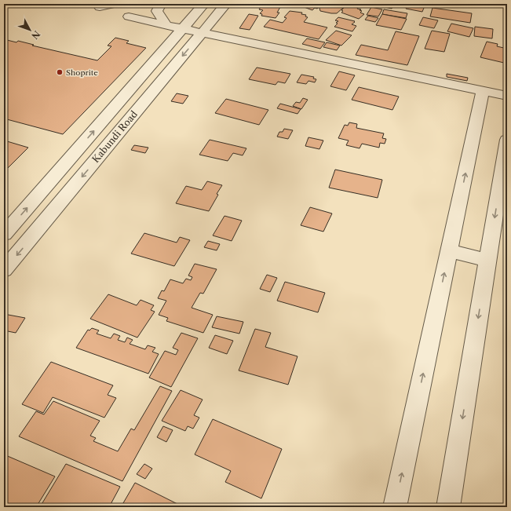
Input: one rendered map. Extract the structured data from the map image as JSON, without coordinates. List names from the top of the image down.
{
  "streets": {
    "street": ["Kabundi Road"]
  },
  "places": ["Shoprite"],
  "north": "bottom right"
}
